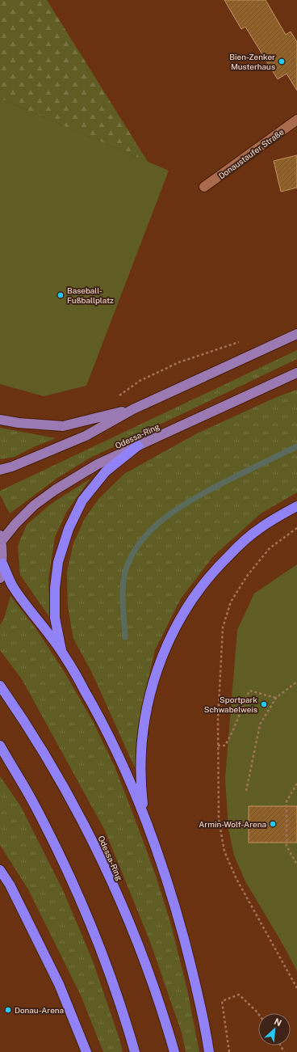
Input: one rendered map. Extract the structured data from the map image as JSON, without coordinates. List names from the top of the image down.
{
  "streets": {
    "highway": ["Odessa-Ring"],
    "street": ["Donaustaufer Straße"]
  },
  "places": [
    "Bien-Zenker Musterhaus",
    "Baseball- Fußballplatz",
    "Sportpark Schwabelweis",
    "Armin-Wolf-Arena",
    "Donau-Arena"
  ],
  "north": "top right"
}
